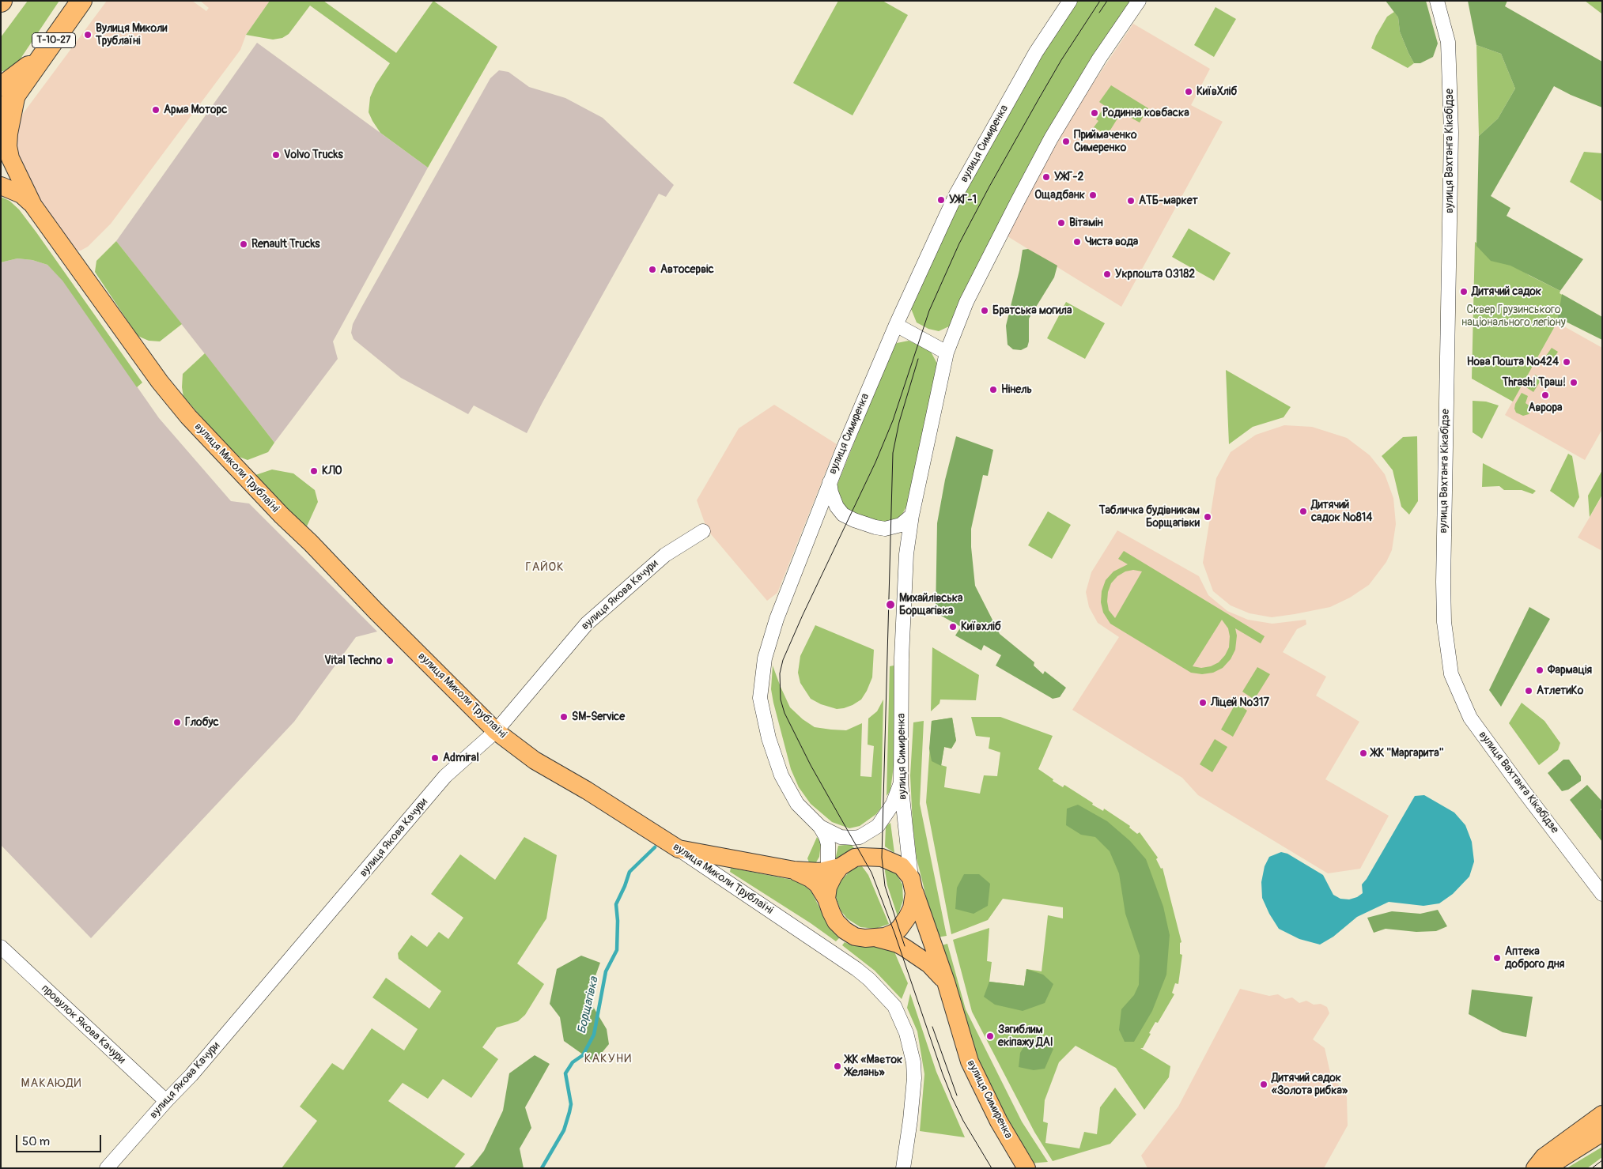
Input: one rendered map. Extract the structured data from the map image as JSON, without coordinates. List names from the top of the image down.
{
  "streets": {
    "highway": ["Т-10-27"],
    "main road": ["вулиця Симиренка", "вулиця Миколи Трублаїні"],
    "street": ["вулиця Вахтанга Кікабідзе", "вулиця Якова Качури", "провулок Якова Качури"]
  },
  "crossings": [
    ["Т-10-27", "вулиця Миколи Трублаїні"],
    ["вулиця Миколи Трублаїні", "вулиця Якова Качури"],
    ["вулиця Якова Качури", "провулок Якова Качури"]
  ],
  "districts": ["ГАЙОК", "КАКУНИ", "МАКАЮДИ"],
  "water": ["Борщагівка"],
  "parks": ["Сквер Грузинського національного легіону"],
  "places": [
    "Вулиця Миколи Трублаїні",
    "КиївХліб",
    "Арма Моторс",
    "Родинна ковбаска",
    "Приймаченко Симеренко",
    "Volvo Trucks",
    "УЖГ-2",
    "Ощадбанк",
    "УЖГ-1",
    "АТБ-маркет",
    "Вітамін",
    "Чиста вода",
    "Renault Trucks",
    "Автосервіс",
    "Укрпошта 03182",
    "Дитячий садок",
    "Братська могила",
    "Нова Пошта №424",
    "Thrash! Траш!",
    "Нінель",
    "Аврора",
    "КЛО",
    "Дитячий садок №814",
    "Табличка будівникам Борщагівки",
    "Михайлівська Борщагівка",
    "Київхліб",
    "Vital Techno",
    "Фармація",
    "АтлетиКо",
    "Ліцей №317",
    "SM-Service",
    "Глобус",
    "ЖК ''Маргарита''",
    "Admiral",
    "Аптека доброго дня",
    "Загиблим екіпажу ДАІ",
    "ЖК «Маєток Желань»",
    "Дитячий садок «Золота рибка»"
  ],
  "scale_bar": "50 m"
}
